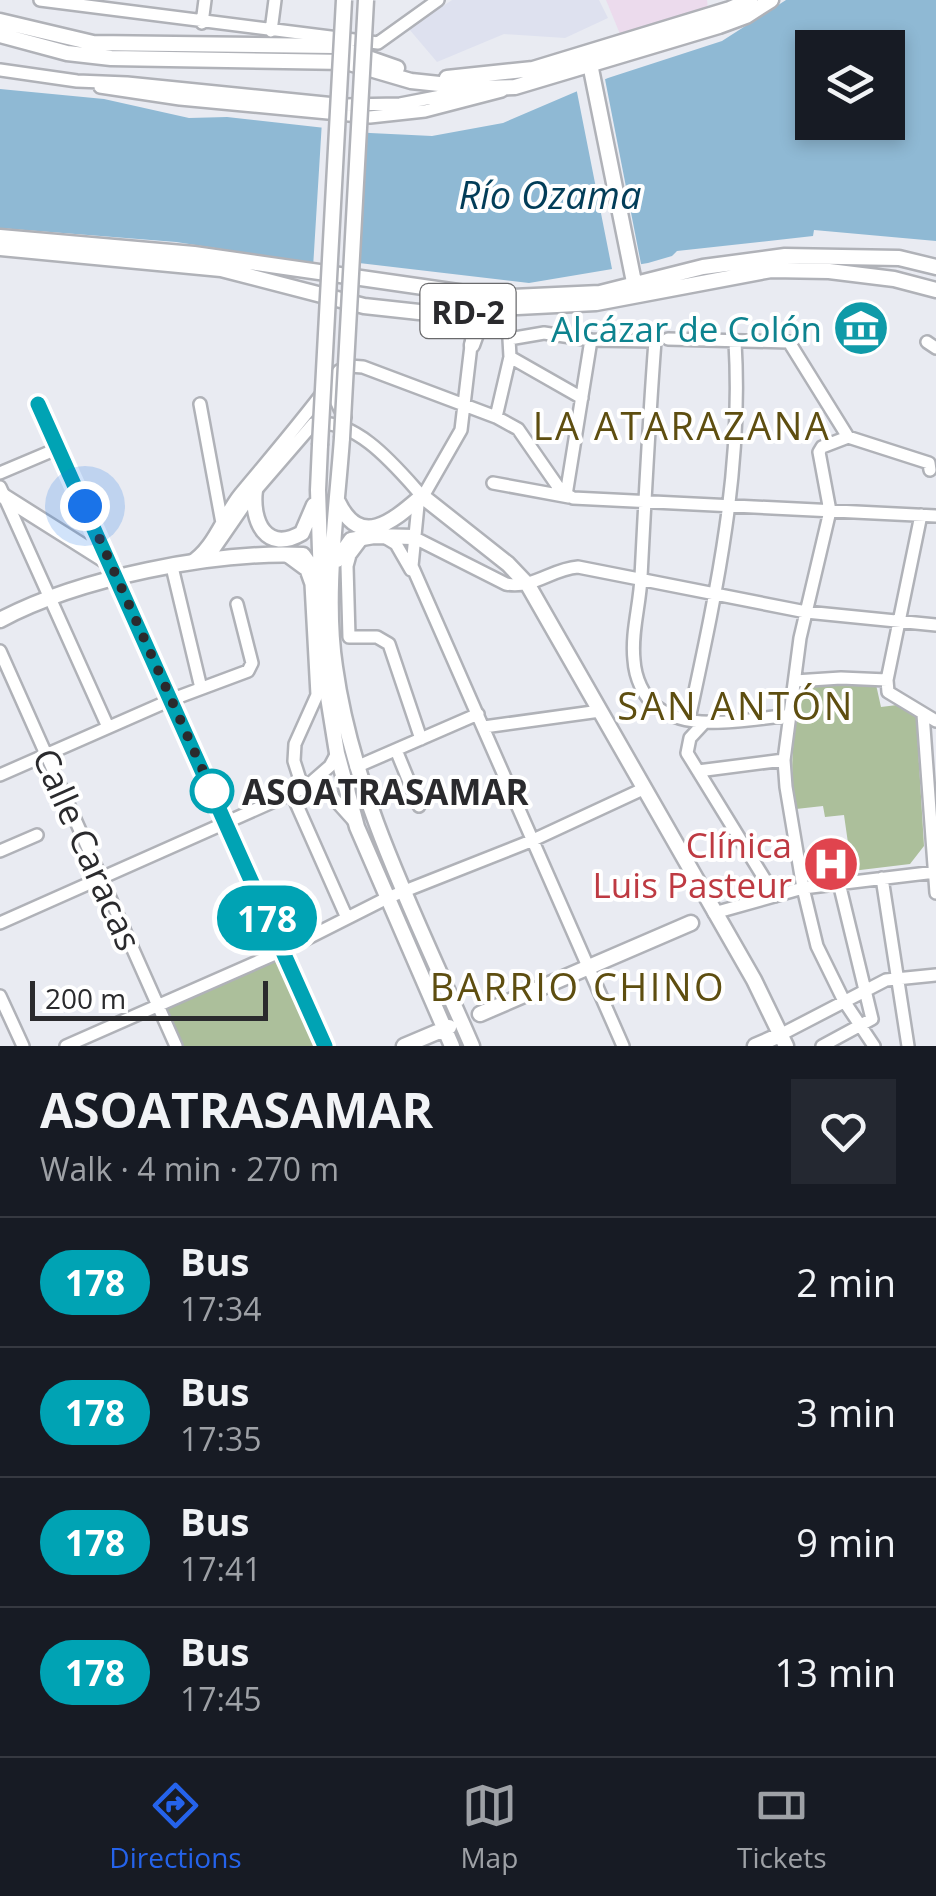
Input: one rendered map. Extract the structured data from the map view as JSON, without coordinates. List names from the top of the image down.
{
  "streets": {
    "main road": ["RD-2"],
    "street": ["Calle Caracas"]
  },
  "districts": ["LA ATARAZANA", "SAN ANTÓN", "BARRIO CHINO"],
  "water": ["Río Ozama"],
  "places": {
    "museum": ["Alcázar de Colón"],
    "other": ["ASOATRASAMAR"],
    "hospital": ["Clínica Luis Pasteur"]
  },
  "lines": ["bus line 178"],
  "scale_bar": "200 m",
  "page": {
    "on_map": "178",
    "scale": "200 m",
    "heading": ["ASOATRASAMAR", "Walk · 4 min · 270 m"],
    "list": [
      {
        "mark": "178",
        "name": "Bus",
        "note": "17:34",
        "value": "2 min"
      },
      {
        "mark": "178",
        "name": "Bus",
        "note": "17:35",
        "value": "3 min"
      },
      {
        "mark": "178",
        "name": "Bus",
        "note": "17:41",
        "value": "9 min"
      },
      {
        "mark": "178",
        "name": "Bus",
        "note": "17:45",
        "value": "13 min"
      }
    ],
    "tabs": ["Directions", "Map", "Tickets"]
  }
}
